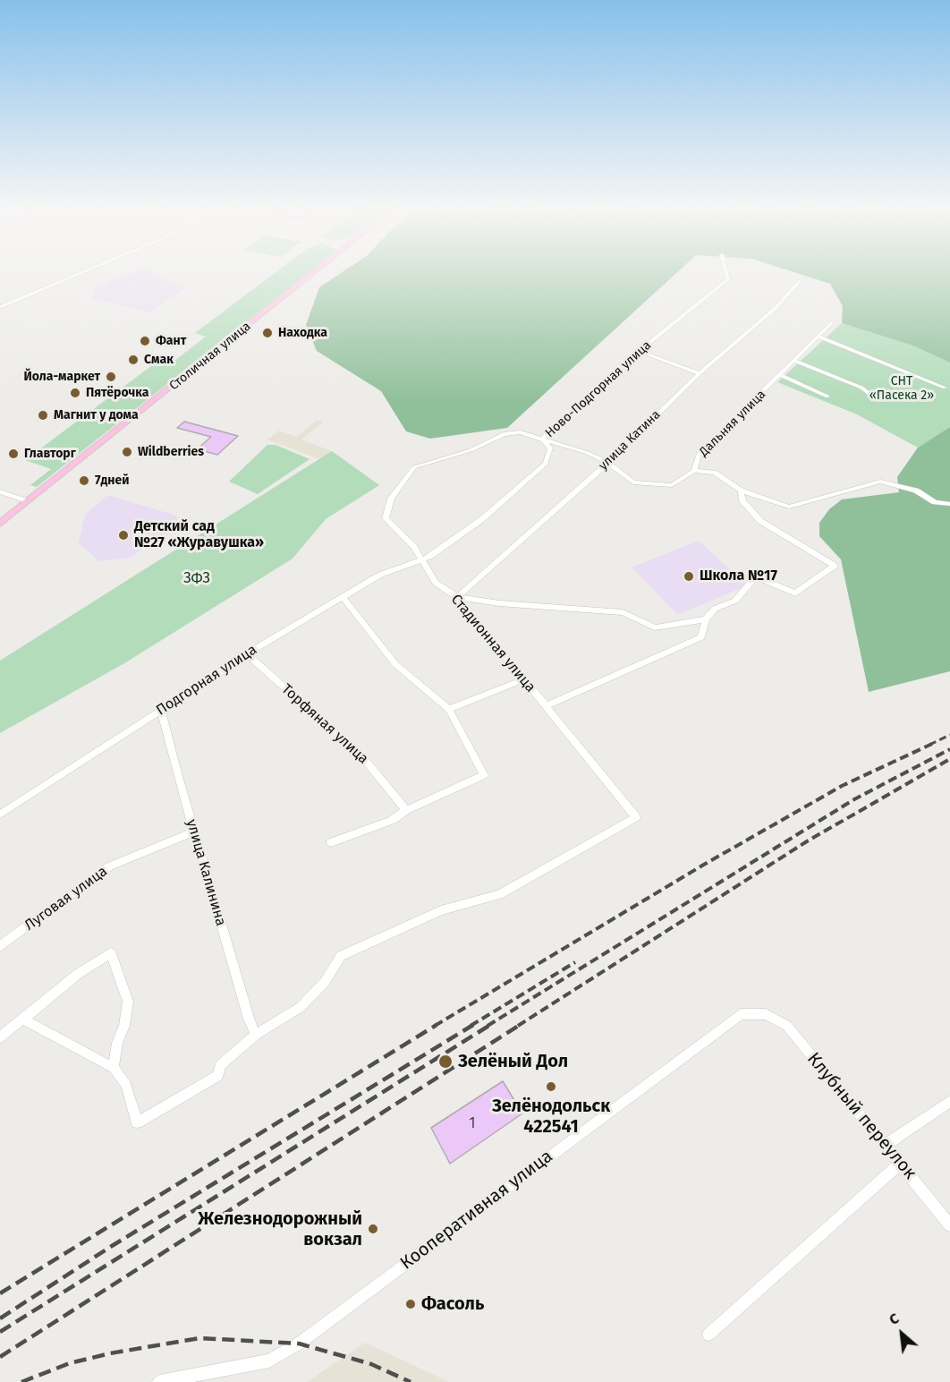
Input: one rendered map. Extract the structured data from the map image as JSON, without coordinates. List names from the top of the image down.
{
  "streets": {
    "main road": ["Столичная улица"],
    "street": [
      "Ново-Подгорная улица",
      "Дальняя улица",
      "улица Катина",
      "Стадионная улица",
      "Подгорная улица",
      "Торфяная улица",
      "улица Калинина",
      "Луговая улица",
      "Клубный переулок",
      "Кооперативная улица"
    ]
  },
  "crossings": [
    ["Ново-Подгорная улица", "Дальняя улица"],
    ["Ново-Подгорная улица", "Стадионная улица"],
    ["Ново-Подгорная улица", "Подгорная улица"],
    ["Дальняя улица", "улица Катина"],
    ["Дальняя улица", "Стадионная улица"],
    ["улица Катина", "Стадионная улица"],
    ["Стадионная улица", "Подгорная улица"],
    ["Стадионная улица", "улица Калинина"],
    ["Подгорная улица", "Торфяная улица"],
    ["Подгорная улица", "улица Калинина"],
    ["улица Калинина", "Луговая улица"],
    ["Клубный переулок", "Кооперативная улица"]
  ],
  "parks": ["СНТ «Пасека 2»", "ЗФЗ"],
  "places": [
    "Находка",
    "Фант",
    "Смак",
    "Йола-маркет",
    "Пятёрочка",
    "Магнит у дома",
    "Wildberries",
    "Главторг",
    "7дней",
    "Детский сад №27 «Журавушка»",
    "Школа №17",
    "Зелёный Дол",
    "Зелёнодольск 422541",
    "Железнодорожный вокзал",
    "Фасоль"
  ],
  "house_numbers": ["1"],
  "north": "top left"
}
